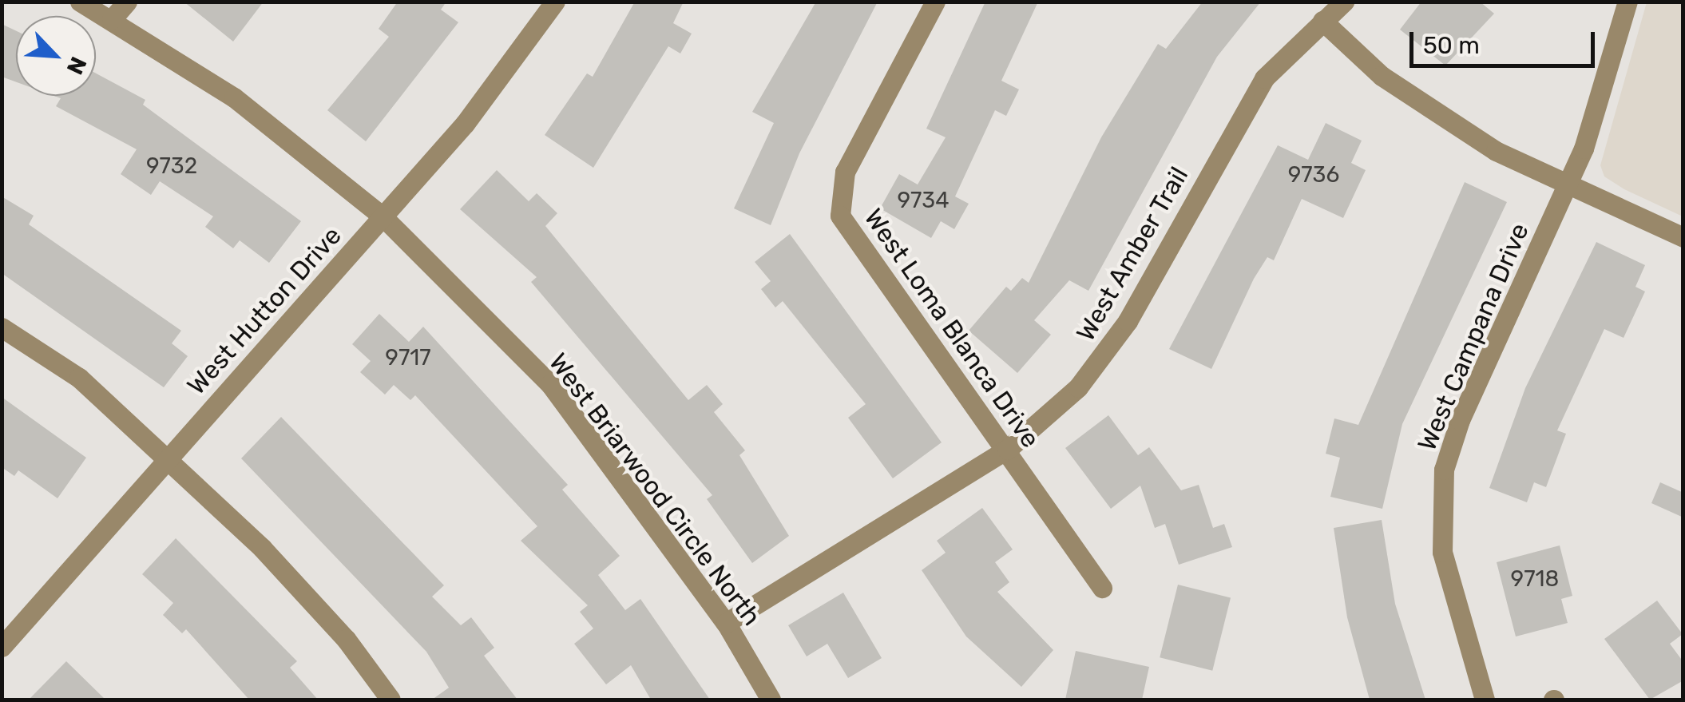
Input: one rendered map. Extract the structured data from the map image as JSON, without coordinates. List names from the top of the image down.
{
  "streets": {
    "street": [
      "West Amber Trail",
      "West Hutton Drive",
      "West Loma Blanca Drive",
      "West Campana Drive",
      "West Briarwood Circle North"
    ]
  },
  "crossings": [
    ["West Amber Trail", "West Loma Blanca Drive"],
    ["West Amber Trail", "West Briarwood Circle North"],
    ["West Hutton Drive", "West Briarwood Circle North"]
  ],
  "house_numbers": [
    "9732",
    "9736",
    "9734",
    "9717",
    "9718"
  ],
  "scale_bar": "50 m",
  "north": "bottom right"
}
